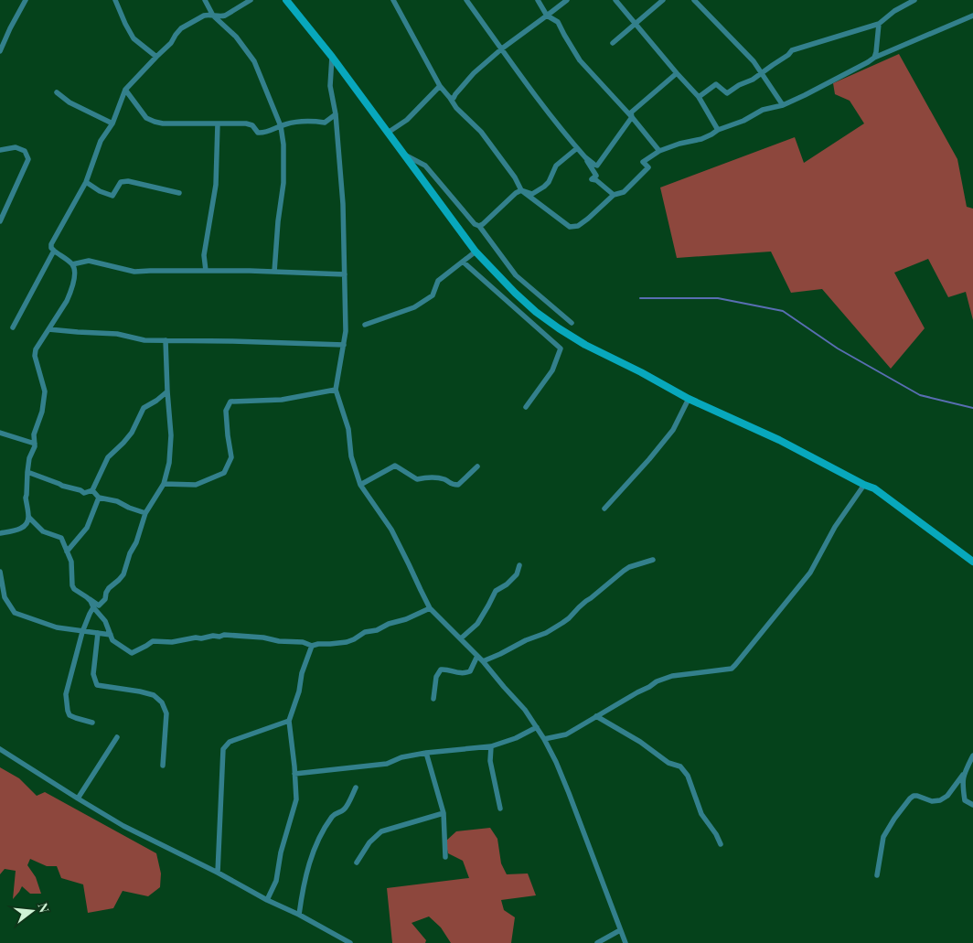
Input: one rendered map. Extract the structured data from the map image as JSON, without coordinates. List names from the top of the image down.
{
  "north": "right"
}
